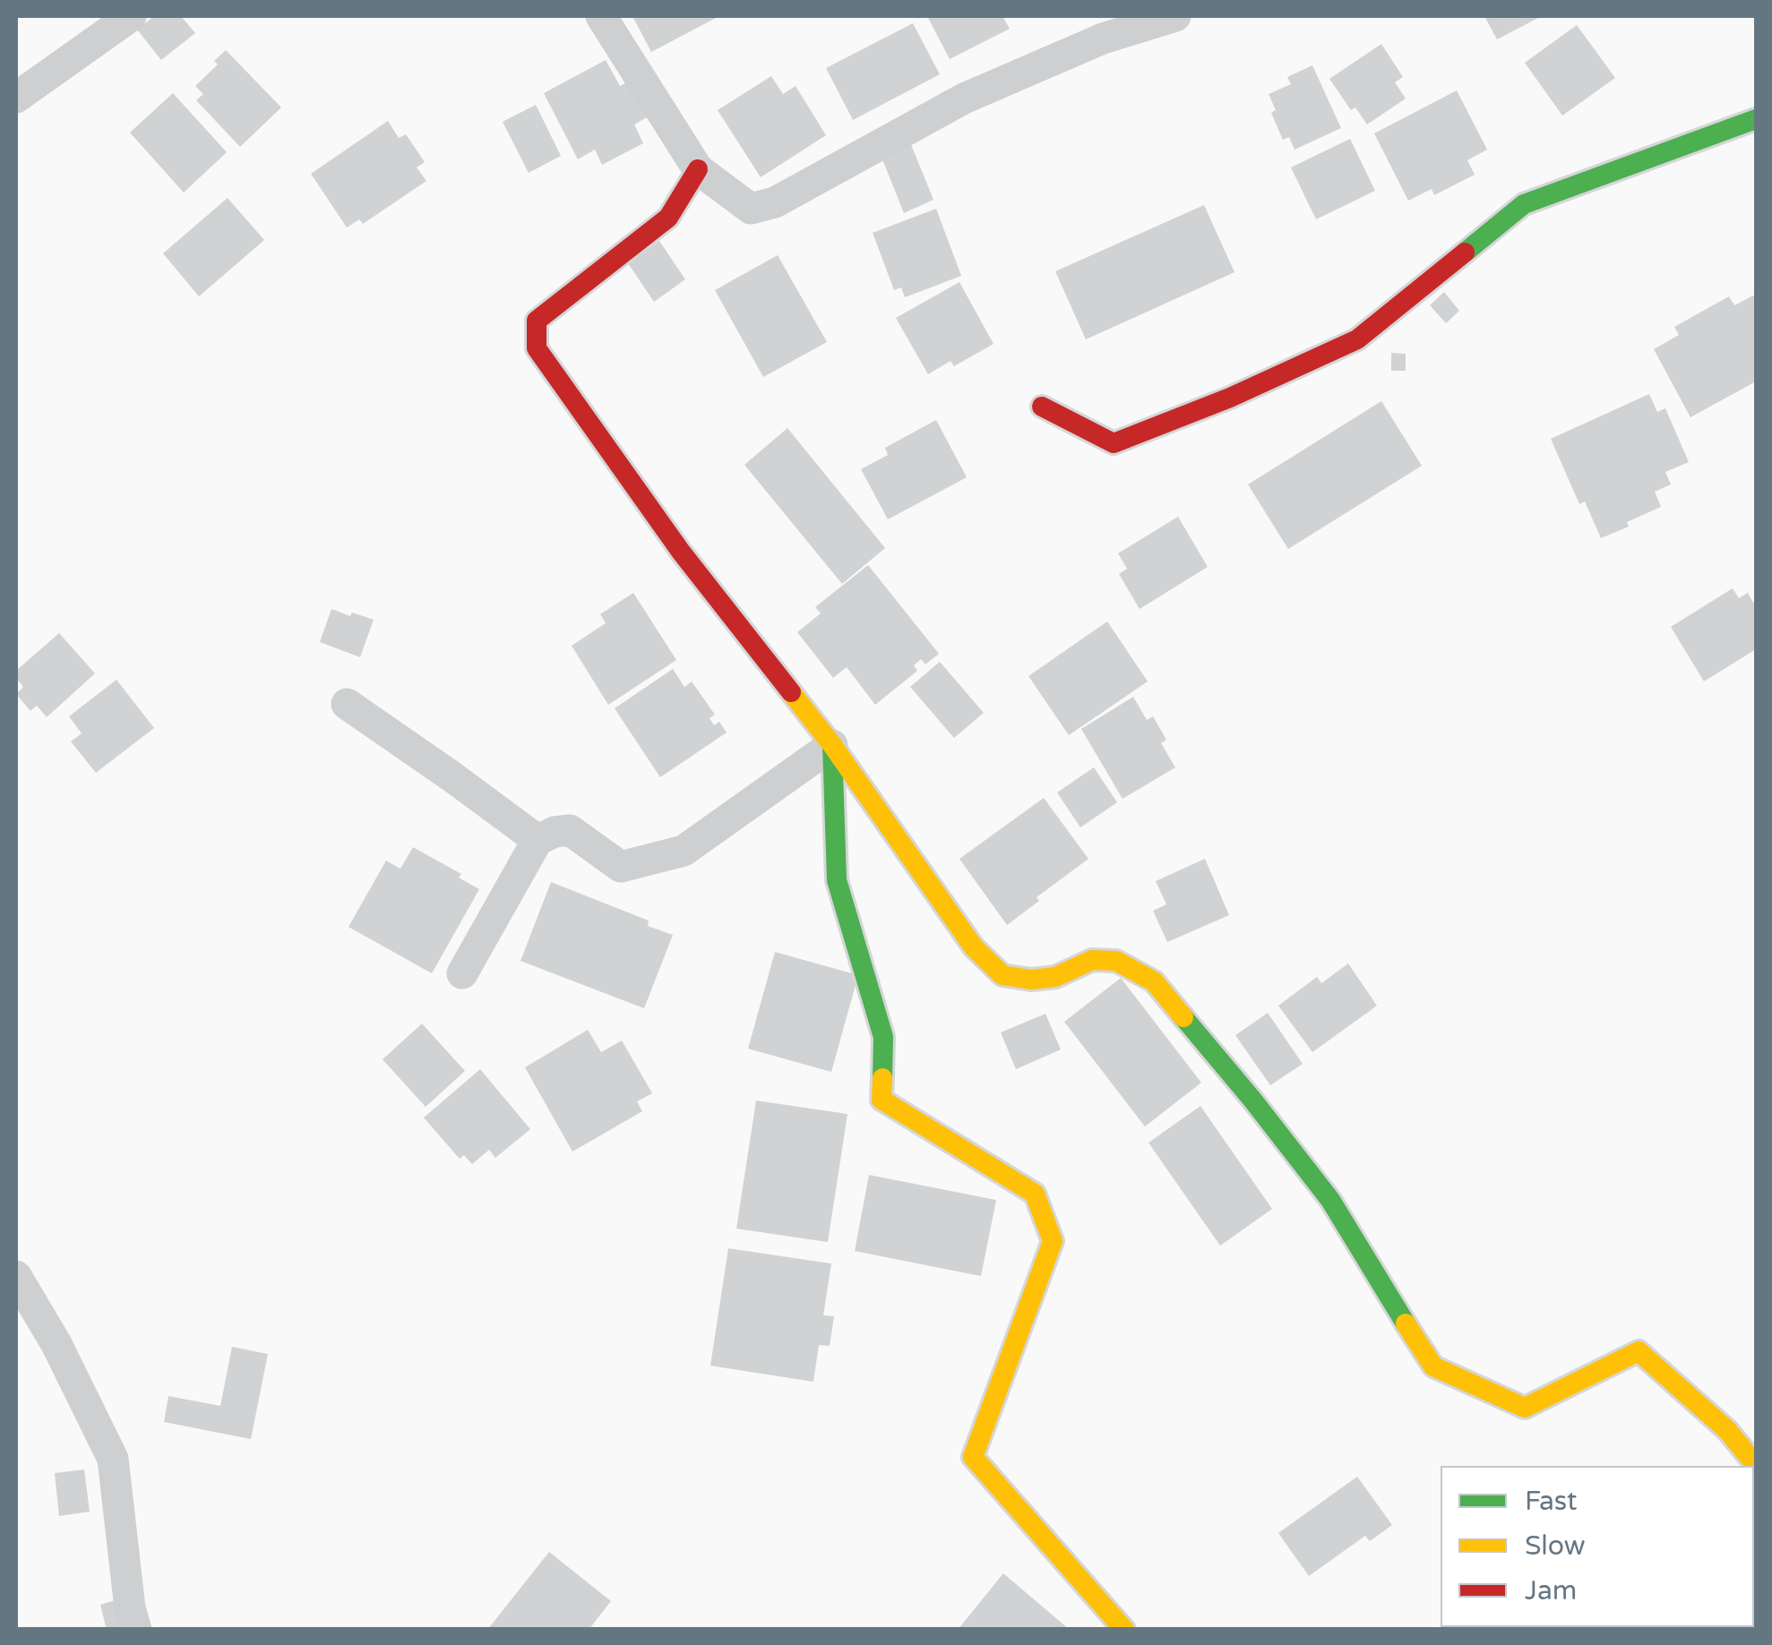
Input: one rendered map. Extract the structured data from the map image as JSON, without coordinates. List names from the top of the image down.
{
  "legend": ["Fast", "Slow", "Jam"]
}
